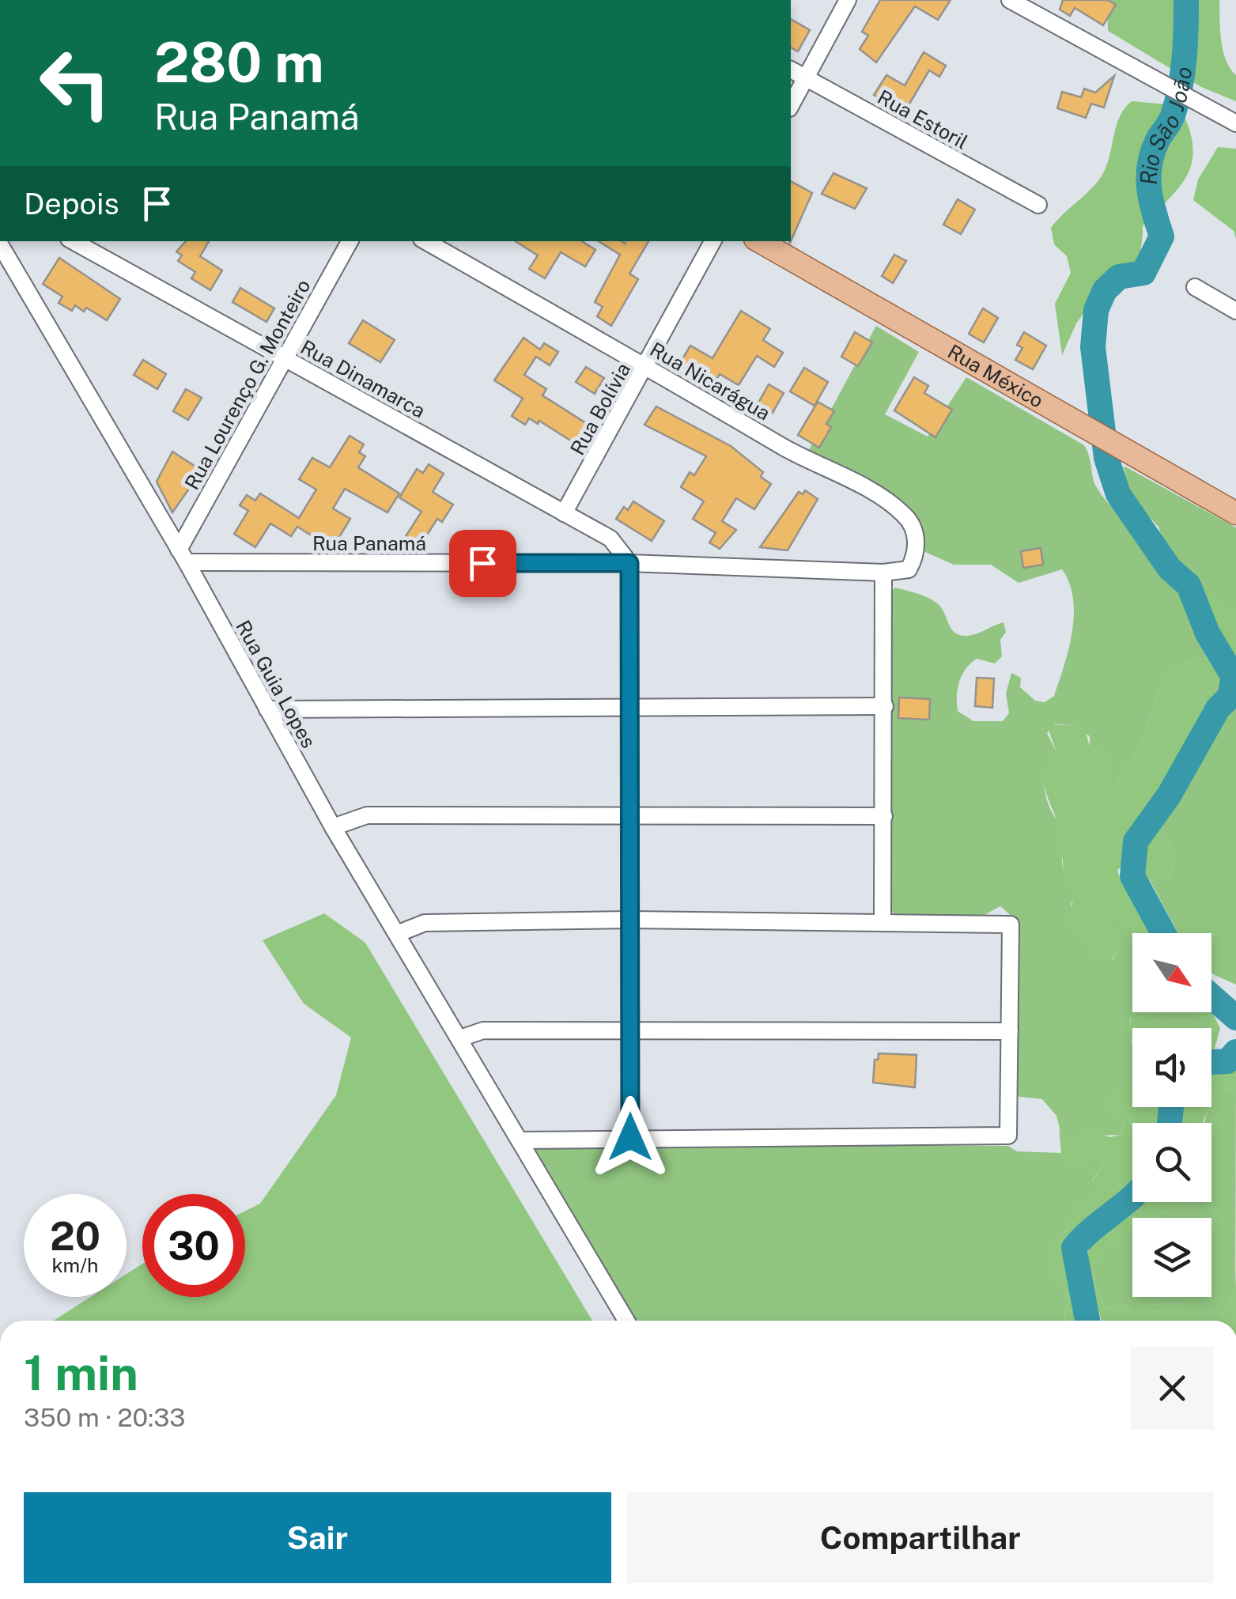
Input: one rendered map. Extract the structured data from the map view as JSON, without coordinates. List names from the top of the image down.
{
  "streets": {
    "main road": ["Rua México"],
    "street": [
      "Rua Estoril",
      "Rua Dinamarca",
      "Rua Nicarágua",
      "Rua Lourenço G. Monteiro",
      "Rua Bolívia",
      "Rua Panamá",
      "Rua Guia Lopes"
    ]
  },
  "crossings": [
    ["Rua Dinamarca", "Rua Lourenço G. Monteiro"],
    ["Rua Dinamarca", "Rua Bolívia"],
    ["Rua Dinamarca", "Rua Panamá"],
    ["Rua Nicarágua", "Rua Bolívia"],
    ["Rua Nicarágua", "Rua Panamá"],
    ["Rua Lourenço G. Monteiro", "Rua Panamá"],
    ["Rua Lourenço G. Monteiro", "Rua Guia Lopes"],
    ["Rua Panamá", "Rua Guia Lopes"]
  ],
  "water": ["Rio São João"],
  "north": "bottom right",
  "page": {
    "turn": ["280 m", "Rua Panamá"],
    "then": "Depois",
    "speed": "20 km/h",
    "limit": "30",
    "heading": ["1 min", "350 m · 20:33"],
    "buttons": ["Sair", "Compartilhar"]
  }
}
